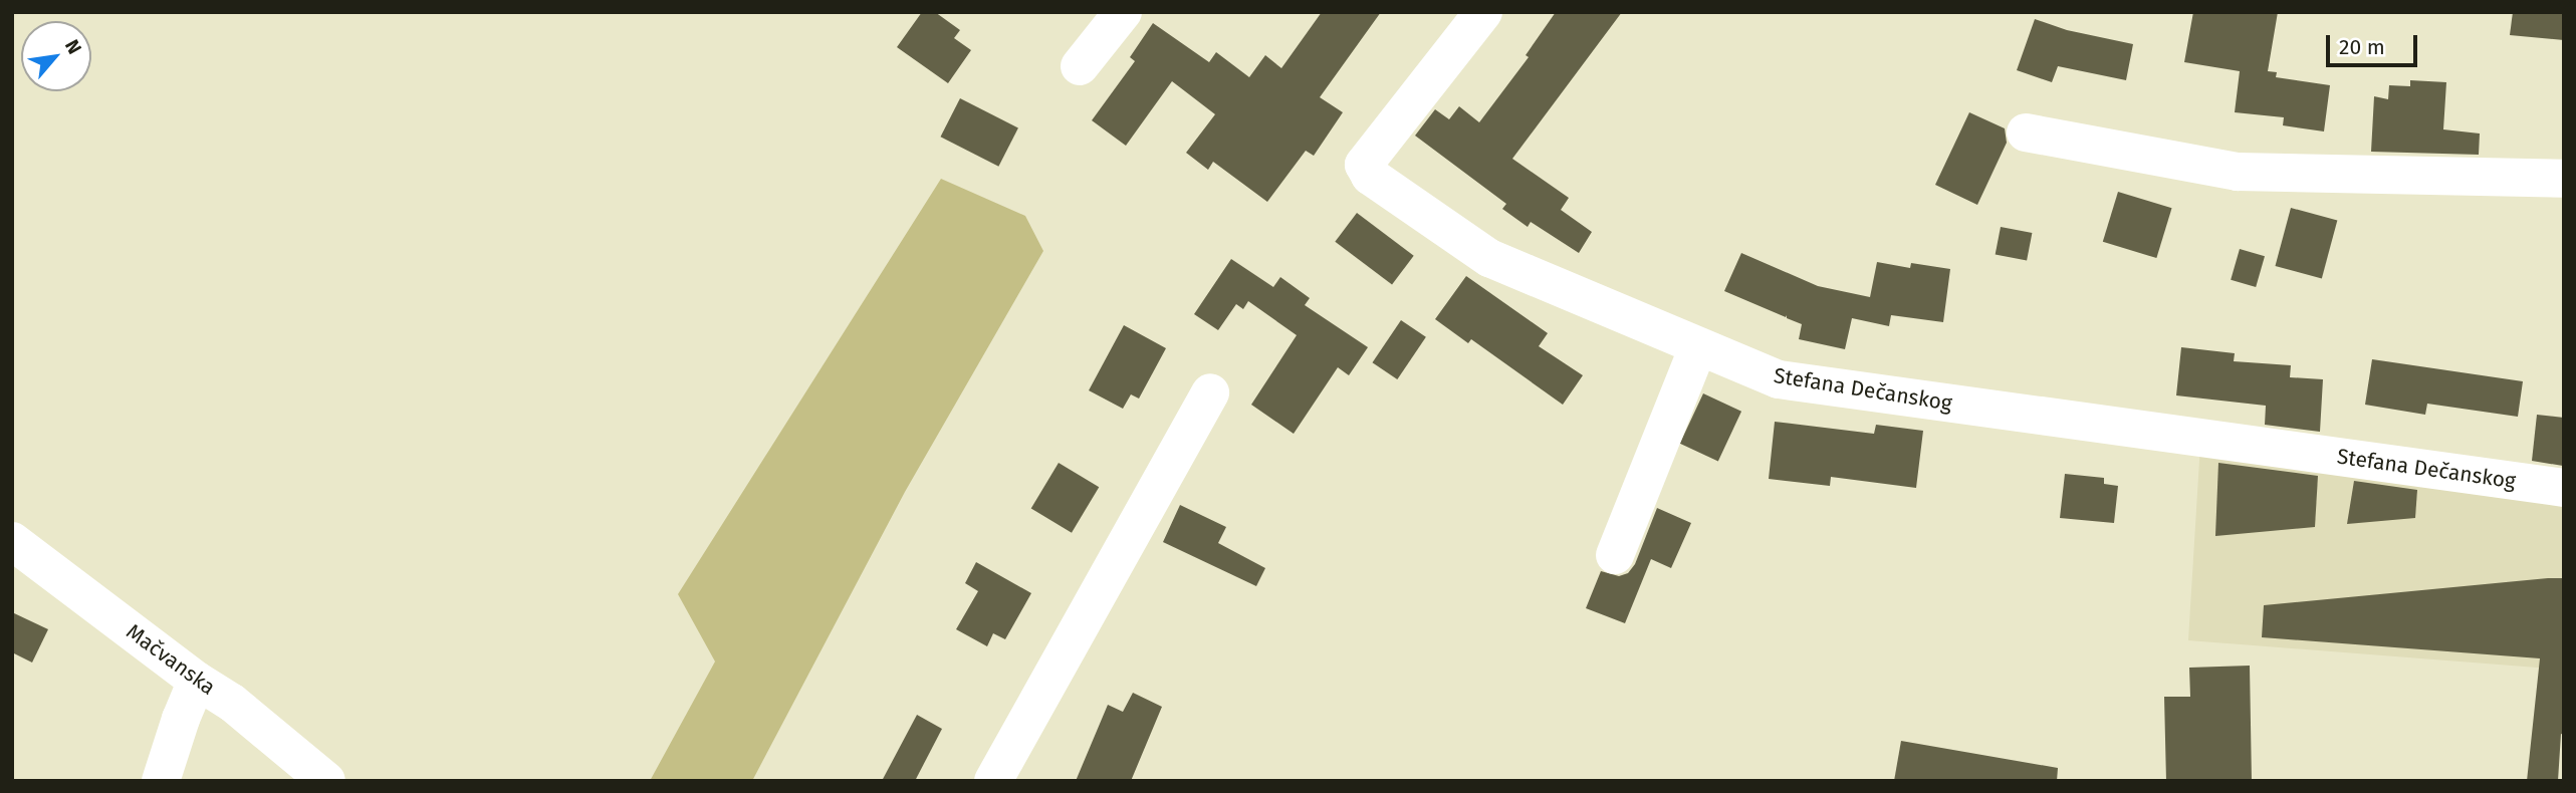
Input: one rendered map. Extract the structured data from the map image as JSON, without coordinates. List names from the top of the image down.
{
  "streets": {
    "street": ["Stefana Dečanskog", "Mačvanska"]
  },
  "scale_bar": "20 m",
  "north": "top right"
}
